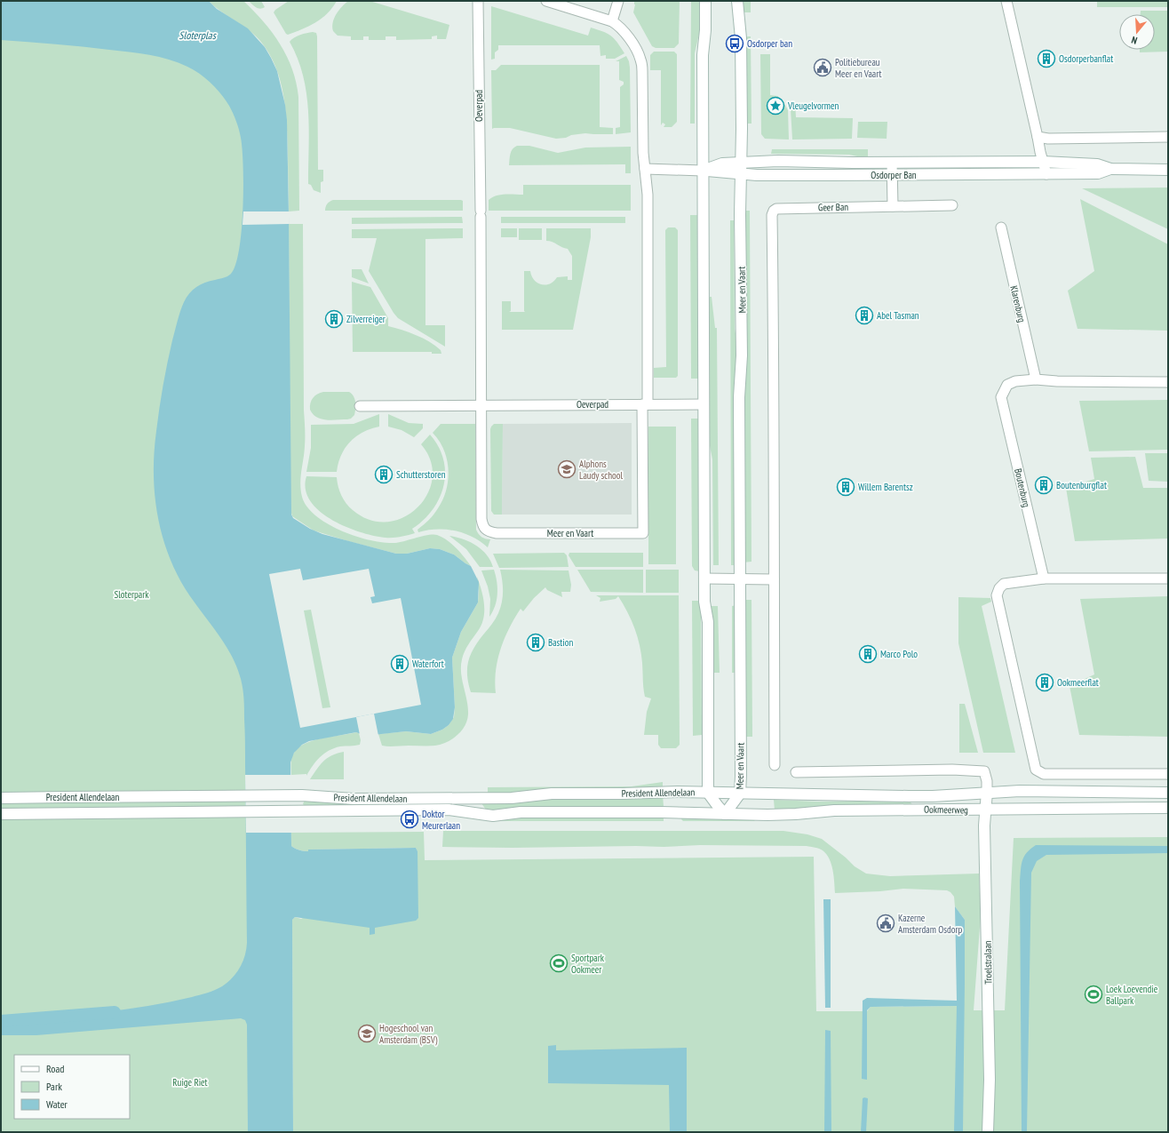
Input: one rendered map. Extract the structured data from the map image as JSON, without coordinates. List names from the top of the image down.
{
  "streets": {
    "main road": [
      "Osdorper Ban",
      "Meer en Vaart",
      "President Allendelaan",
      "Ookmeerweg",
      "Troelstralaan"
    ],
    "street": [
      "Oeverpad",
      "Geer Ban",
      "Klarenburg",
      "Boutenburg"
    ]
  },
  "crossings": [
    ["Oeverpad", "Meer en Vaart"],
    ["Osdorper Ban", "Meer en Vaart"],
    ["Meer en Vaart", "President Allendelaan"],
    ["Meer en Vaart", "Ookmeerweg"],
    ["Klarenburg", "Boutenburg"],
    ["President Allendelaan", "Ookmeerweg"],
    ["Ookmeerweg", "Troelstralaan"]
  ],
  "water": ["Sloterplas"],
  "parks": ["Sloterpark", "Ruige Riet"],
  "places": {
    "bus stop": ["Osdorper ban", "Doktor Meurerlaan"],
    "building": [
      "Osdorperbanflat",
      "Abel Tasman",
      "Zilverreiger",
      "Schutterstoren",
      "Boutenburgflat",
      "Willem Barentsz",
      "Bastion",
      "Marco Polo",
      "Waterfort",
      "Ookmeerflat"
    ],
    "public building": ["Politiebureau Meer en Vaart", "Kazerne Amsterdam Osdorp"],
    "place": ["Vleugelvormen"],
    "school or university": ["Alphons Laudy school", "Hogeschool van Amsterdam (BSV)"],
    "sports": ["Sportpark Ookmeer", "Loek Loevendie Ballpark"]
  },
  "legend": ["Road", "Park", "Water"],
  "north": "bottom"
}
